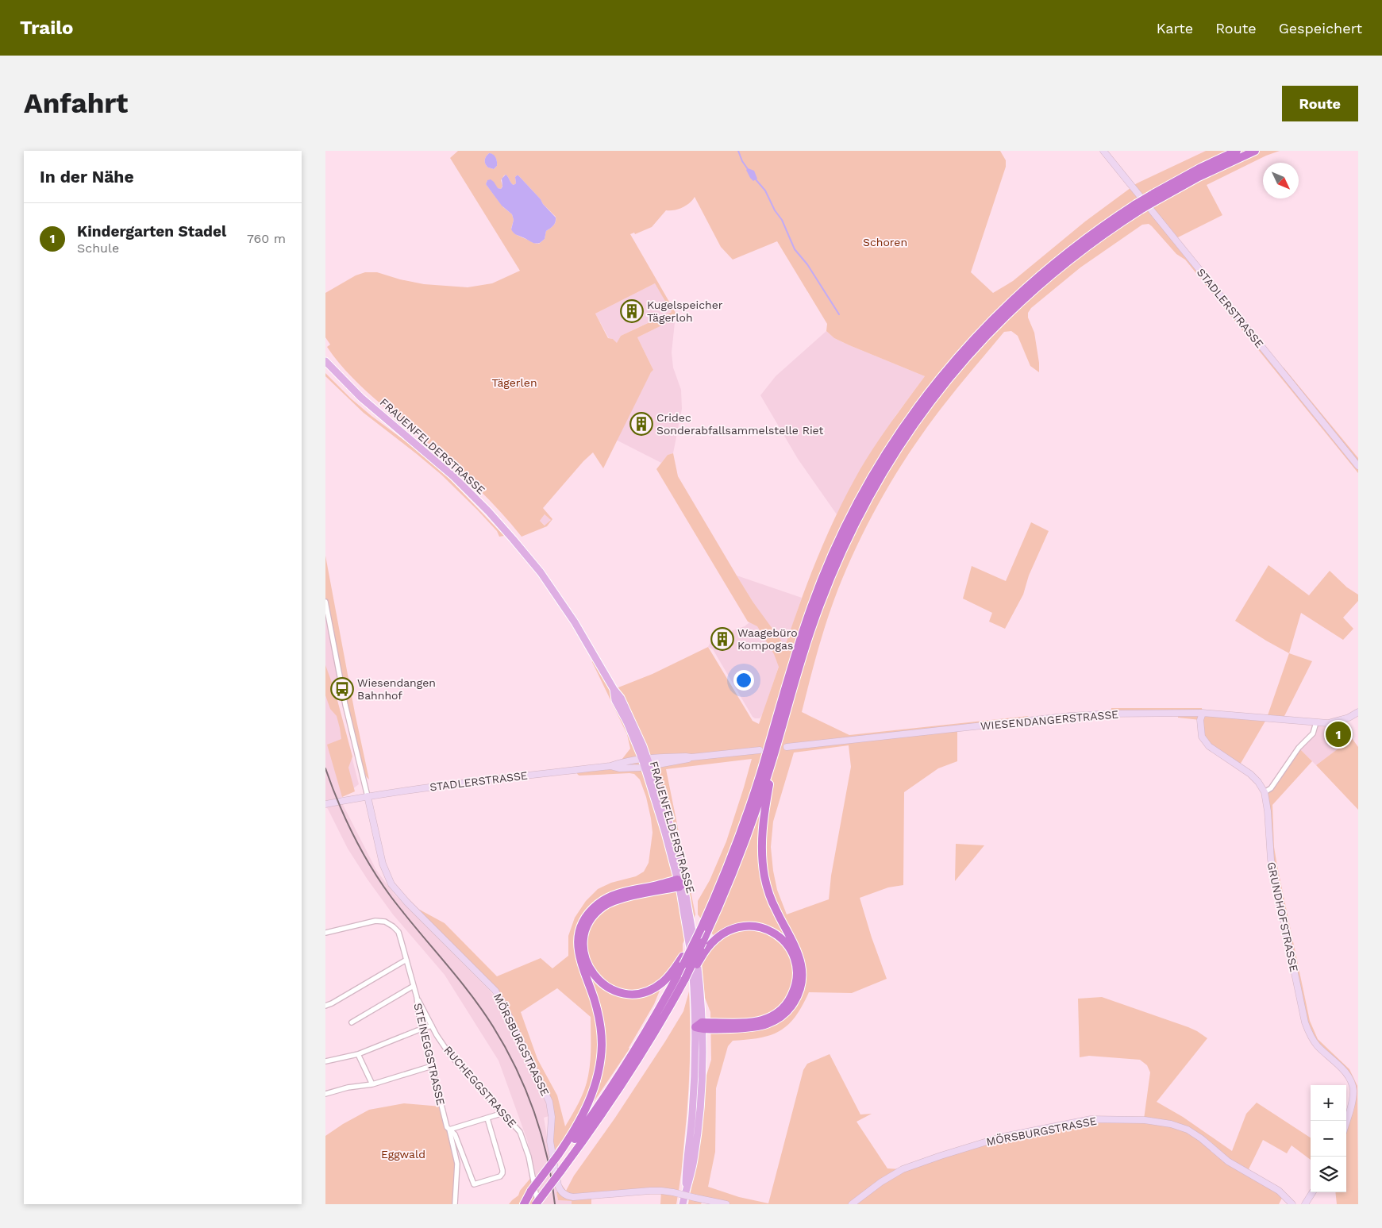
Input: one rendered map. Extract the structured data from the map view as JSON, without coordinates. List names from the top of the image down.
{
  "streets": {
    "main road": ["FRAUENFELDERSTRASSE"],
    "street": [
      "STADLERSTRASSE",
      "WIESENDANGERSTRASSE",
      "GRUNDHOFSTRASSE",
      "MÖRSBURGSTRASSE",
      "STEINEGGSTRASSE",
      "RUCHEGGSTRASSE"
    ]
  },
  "crossings": [
    ["STADLERSTRASSE", "MÖRSBURGSTRASSE"],
    ["WIESENDANGERSTRASSE", "GRUNDHOFSTRASSE"],
    ["STEINEGGSTRASSE", "RUCHEGGSTRASSE"]
  ],
  "parks": ["Schoren", "Tägerlen", "Eggwald"],
  "places": {
    "building": ["Kugelspeicher Tägerloh", "Cridec Sonderabfallsammelstelle Riet", "Waagebüro Kompogas"],
    "bus stop": ["Wiesendangen Bahnhof"]
  },
  "north": "bottom right",
  "page": {
    "header": "Trailo",
    "nav": ["Karte", "Route", "Gespeichert"],
    "buttons": "Route",
    "title": "Anfahrt",
    "heading": "In der Nähe",
    "list": [
      {
        "mark": "1",
        "name": "Kindergarten Stadel",
        "note": "Schule",
        "value": "760 m"
      }
    ],
    "pins": "1",
    "map_buttons": ["+", "−"]
  }
}
